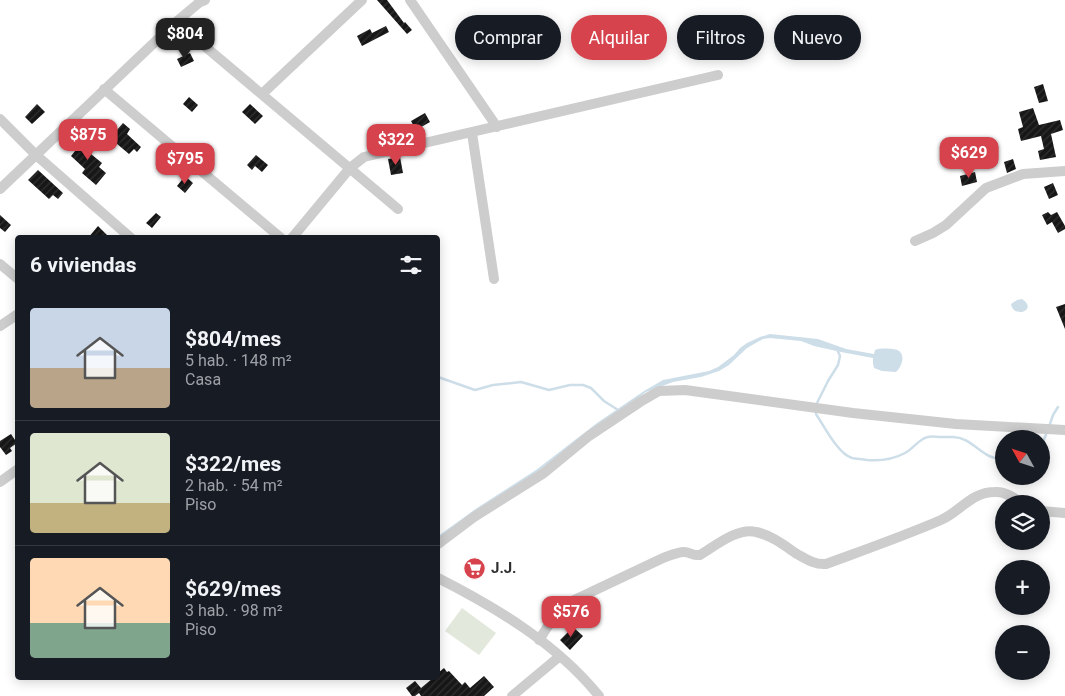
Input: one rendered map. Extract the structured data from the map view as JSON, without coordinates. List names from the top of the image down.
{
  "places": {
    "supermarket": ["J.J."]
  },
  "north": "top left",
  "page": {
    "chip": [
      "Comprar",
      "Alquilar",
      "Filtros",
      "Nuevo"
    ],
    "price": [
      "$804",
      "$875",
      "$322",
      "$629",
      "$795",
      "$576"
    ],
    "heading": "6 viviendas",
    "list": [
      {
        "name": "$804/mes",
        "note": "5 hab. · 148 m² · Casa"
      },
      {
        "name": "$322/mes",
        "note": "2 hab. · 54 m² · Piso"
      },
      {
        "name": "$629/mes",
        "note": "3 hab. · 98 m² · Piso"
      }
    ],
    "map_buttons": ["+", "−"]
  }
}
